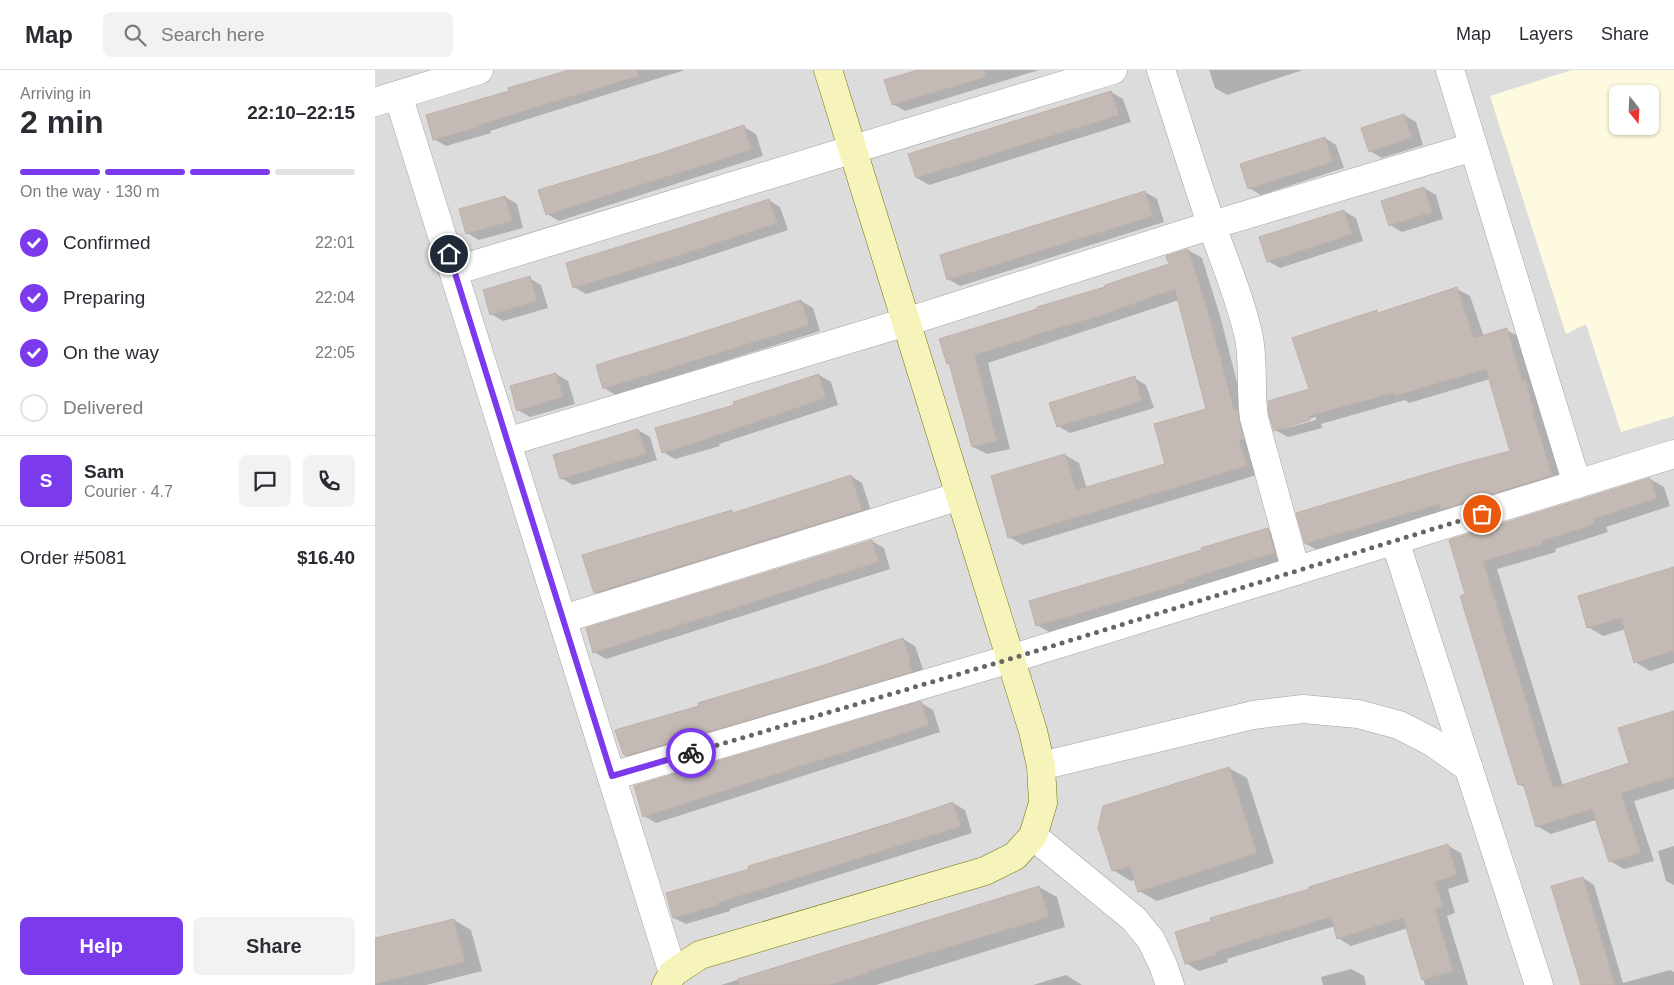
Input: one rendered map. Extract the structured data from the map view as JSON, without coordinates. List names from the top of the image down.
{
  "north": "bottom",
  "page": {
    "header": "Map",
    "search": "Search here",
    "nav": ["Map", "Layers", "Share"],
    "heading": ["2 min", "Arriving in", "22:10–22:15"],
    "panel": [
      "Sam",
      "Courier · 4.7",
      "Order #5081",
      "$16.40"
    ],
    "bar": "On the way · 130 m",
    "list": [
      ["Confirmed", "22:01"],
      ["Preparing", "22:04"],
      ["On the way", "22:05"],
      "Delivered"
    ],
    "round": "S",
    "buttons": ["Help", "Share"]
  }
}
